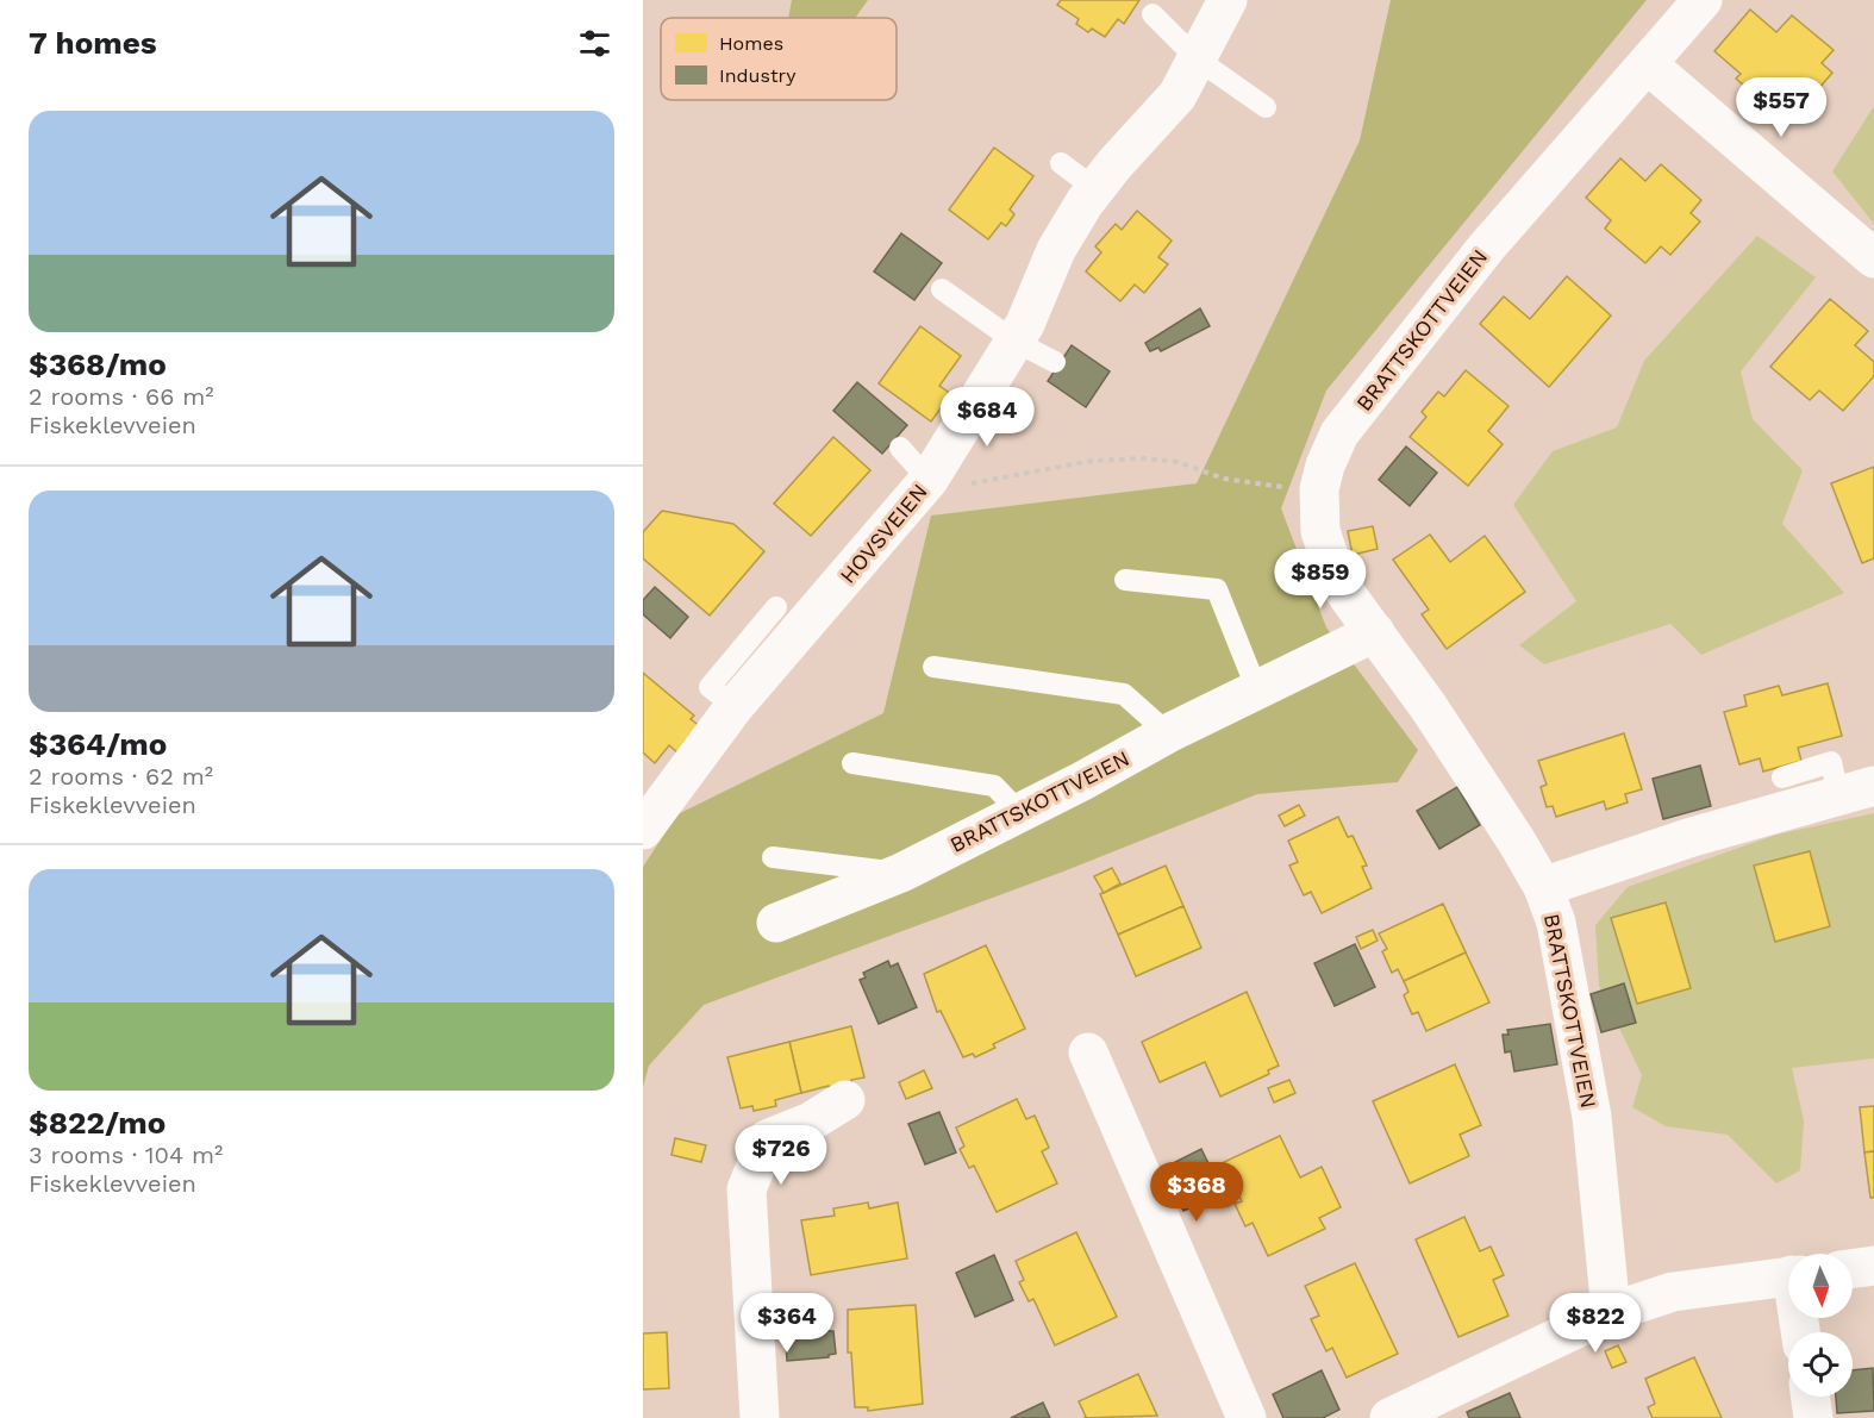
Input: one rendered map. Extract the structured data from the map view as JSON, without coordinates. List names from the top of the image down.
{
  "streets": {
    "street": ["BRATTSKOTTVEIEN", "HOVSVEIEN"]
  },
  "legend": ["Homes", "Industry"],
  "north": "bottom",
  "page": {
    "heading": "7 homes",
    "price": [
      "$557",
      "$684",
      "$859",
      "$726",
      "$368",
      "$364",
      "$822"
    ],
    "list": [
      {
        "name": "$368/mo",
        "note": "2 rooms · 66 m² · Fiskeklevveien"
      },
      {
        "name": "$364/mo",
        "note": "2 rooms · 62 m² · Fiskeklevveien"
      },
      {
        "name": "$822/mo",
        "note": "3 rooms · 104 m² · Fiskeklevveien"
      }
    ]
  }
}
